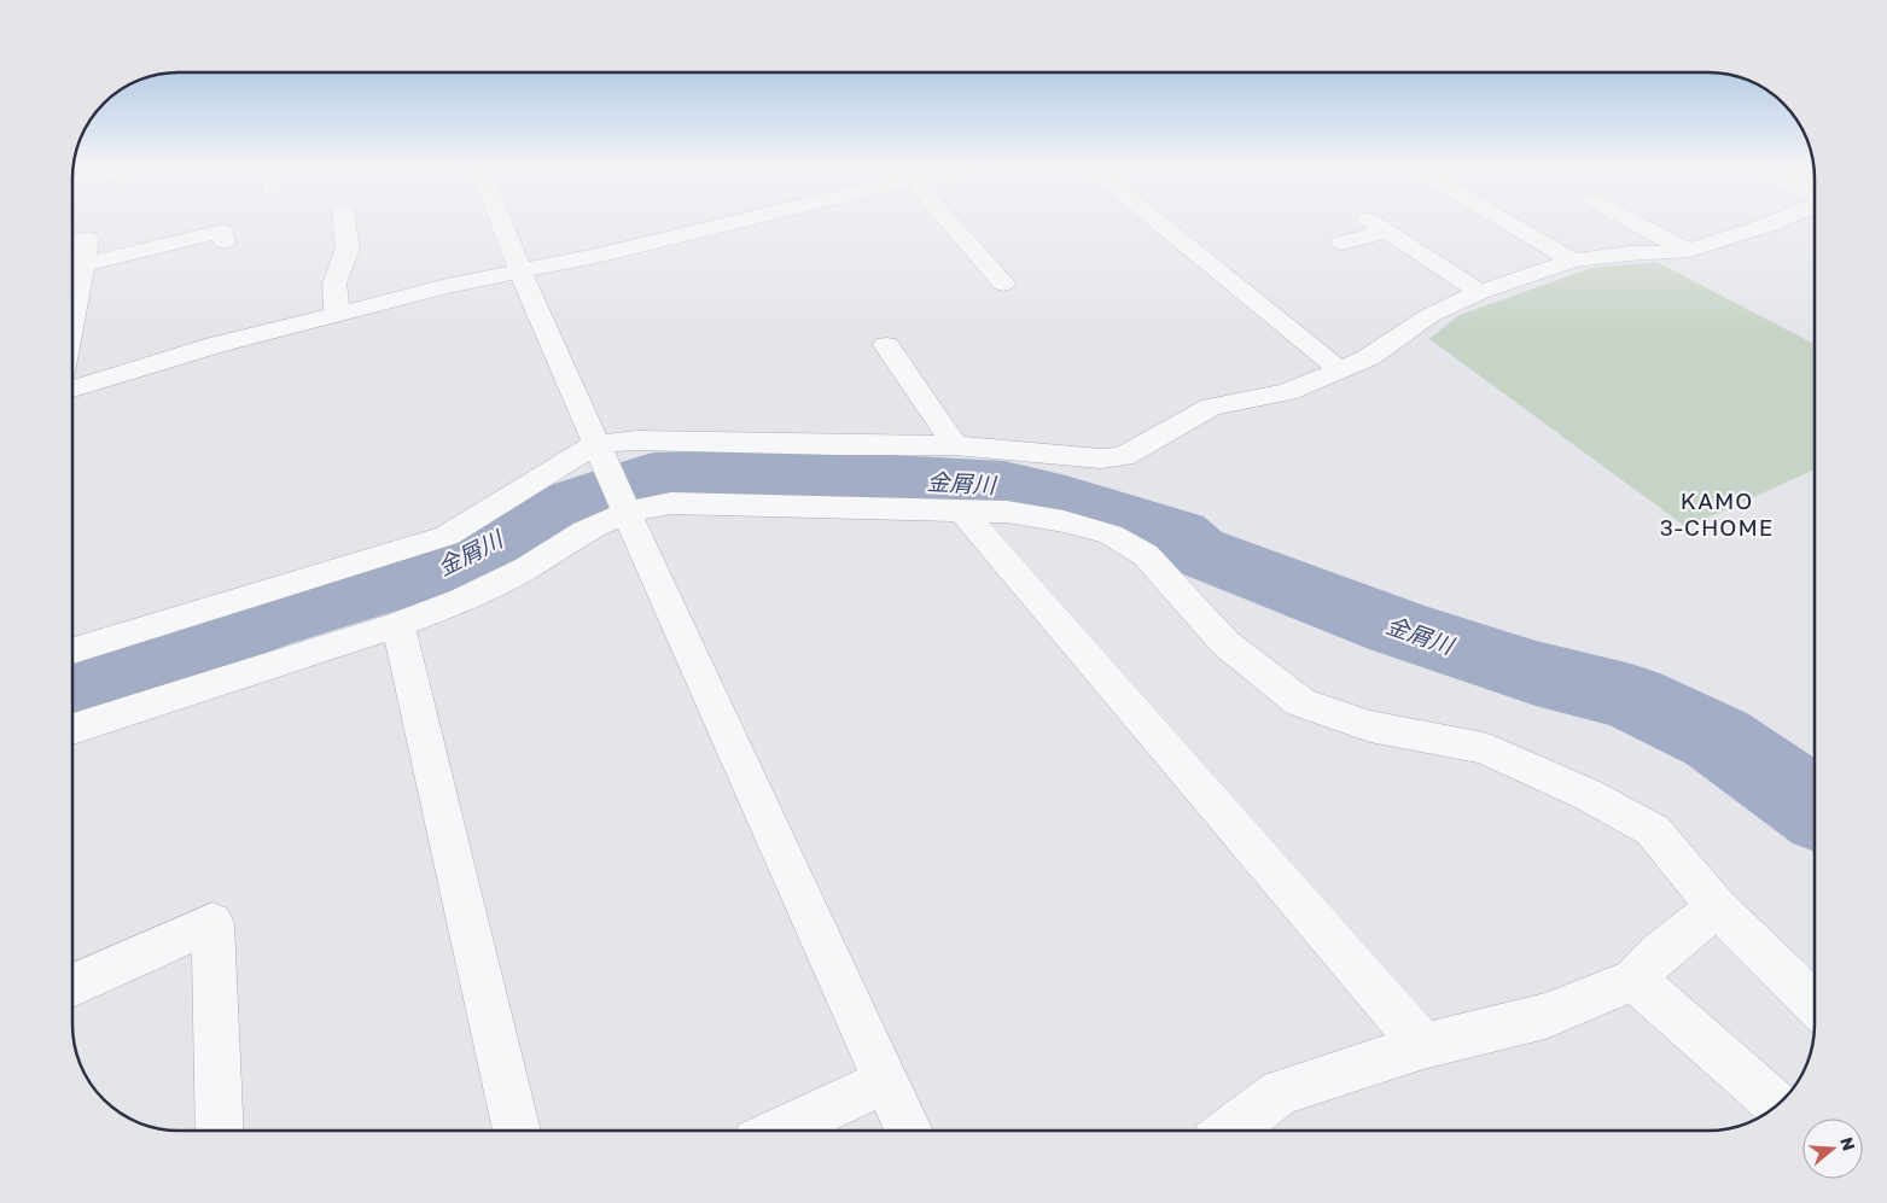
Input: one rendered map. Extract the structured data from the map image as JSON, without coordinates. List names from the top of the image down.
{
  "districts": ["KAMO 3-CHOME"],
  "water": ["金屑川"],
  "north": "right"
}
